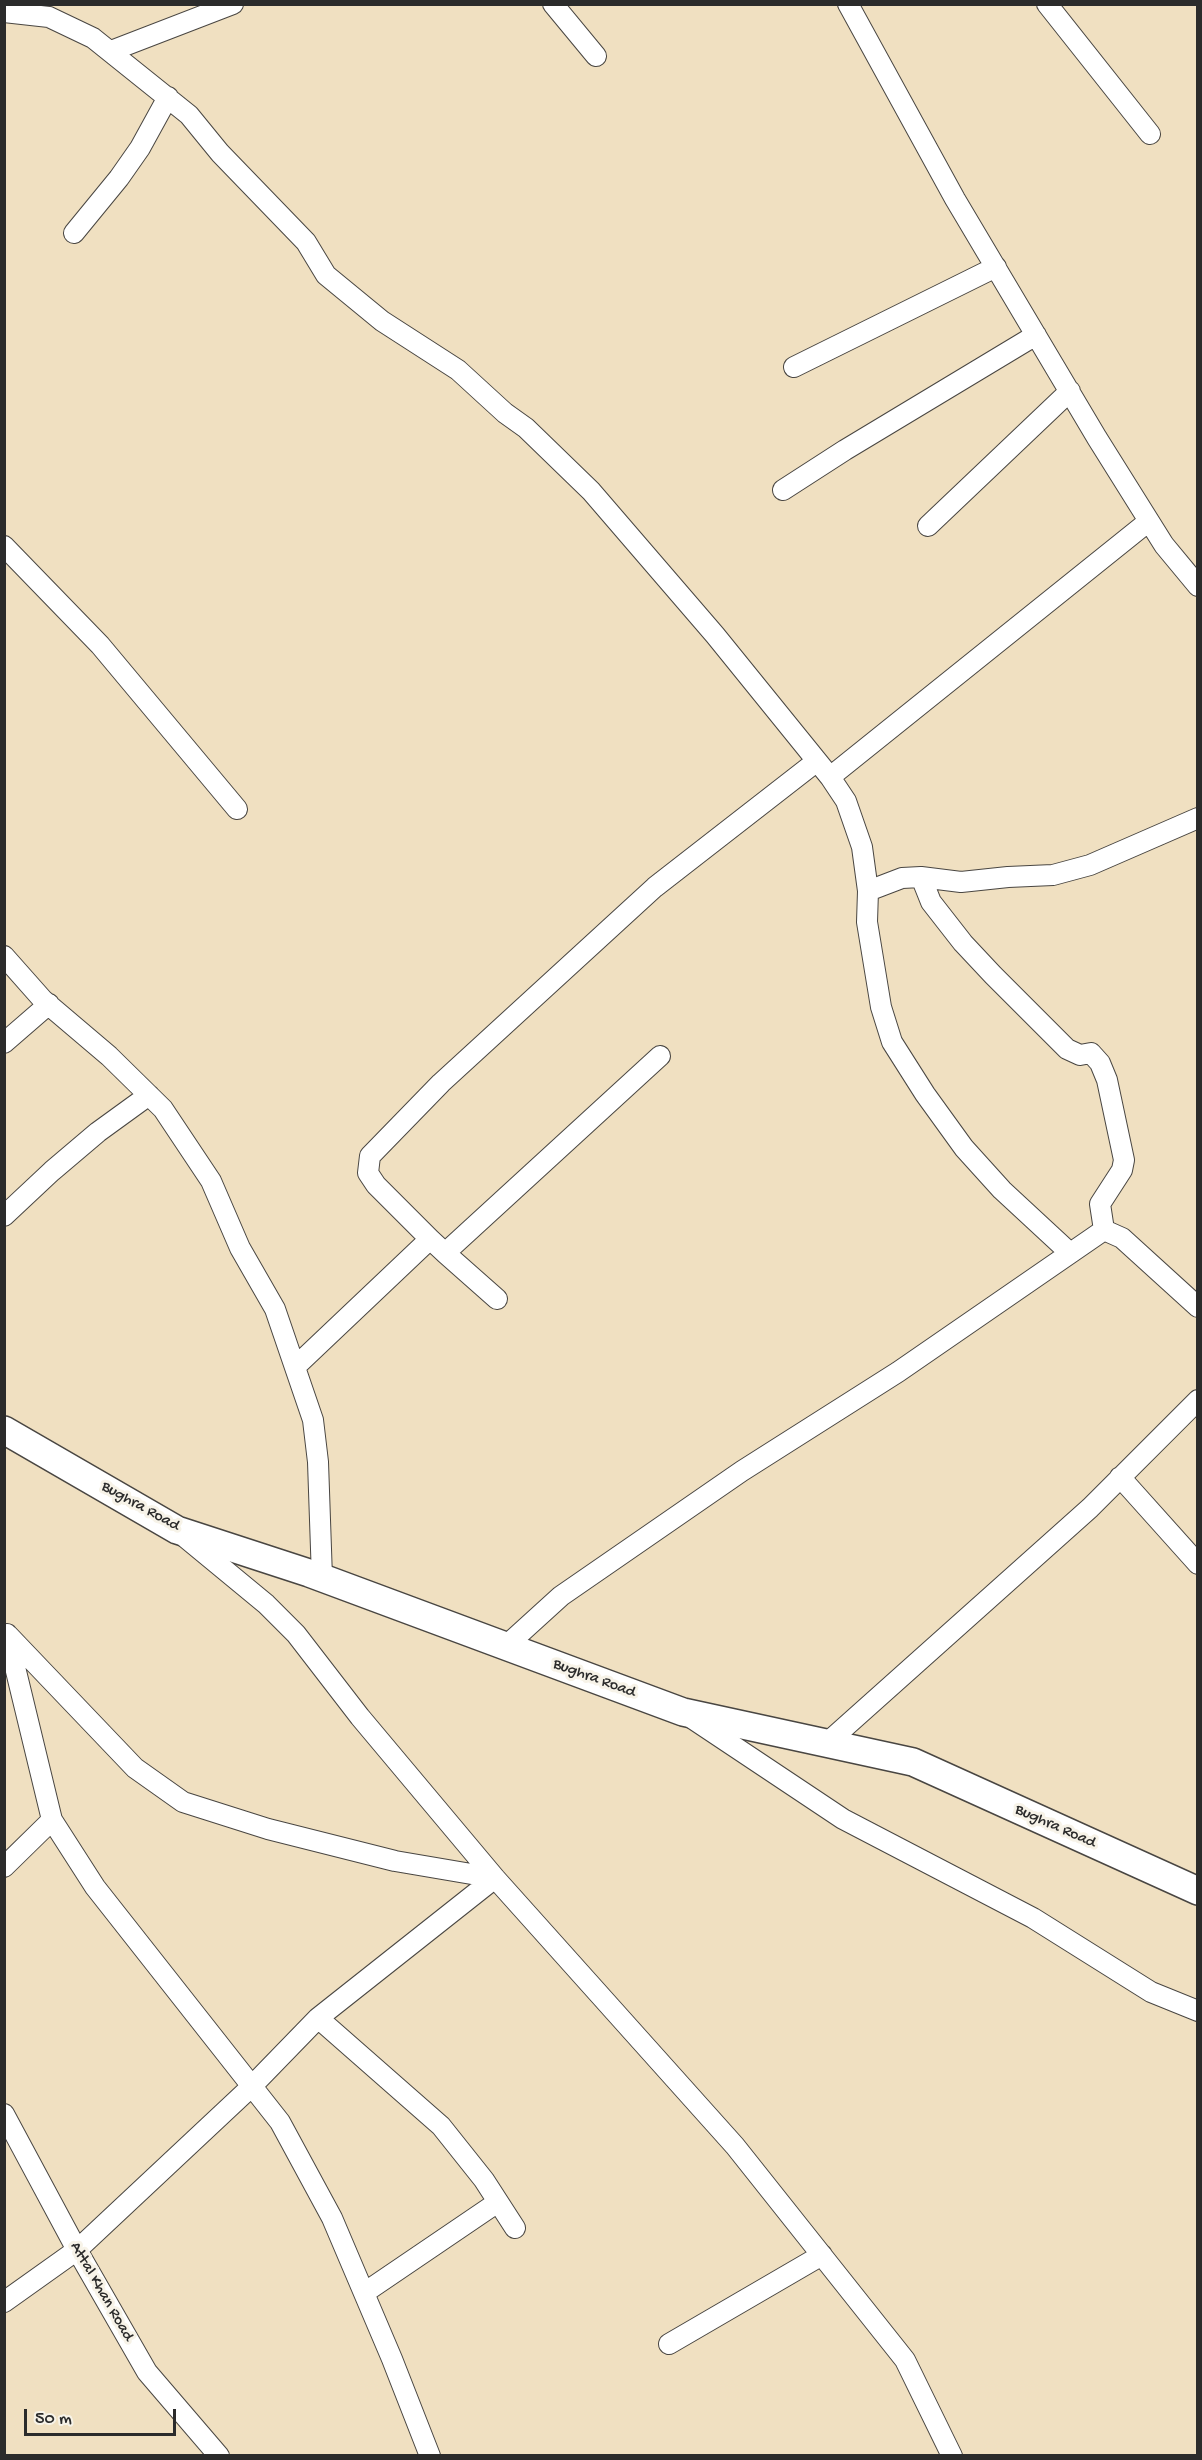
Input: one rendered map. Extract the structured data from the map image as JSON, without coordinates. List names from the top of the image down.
{
  "streets": {
    "street": ["Bughra Road", "Attal Khan Road"]
  },
  "scale_bar": "50 m"
}
